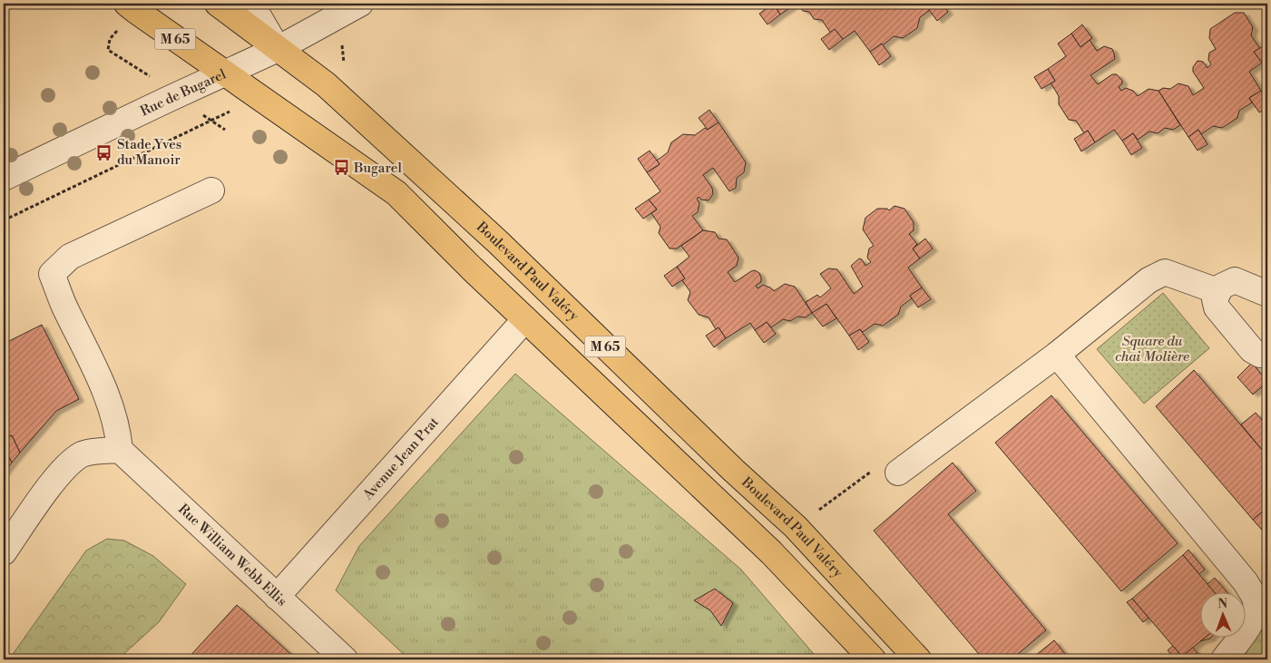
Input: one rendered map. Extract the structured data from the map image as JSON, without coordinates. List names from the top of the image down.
{
  "streets": {
    "main road": ["M 65", "Boulevard Paul Valéry"],
    "street": ["Rue de Bugarel", "Avenue Jean Prat", "Rue William Webb Ellis"]
  },
  "crossings": [
    ["M 65", "Rue de Bugarel"],
    ["M 65", "Boulevard Paul Valéry"],
    ["M 65", "Avenue Jean Prat"],
    ["Rue de Bugarel", "Boulevard Paul Valéry"],
    ["Avenue Jean Prat", "Rue William Webb Ellis"]
  ],
  "parks": ["Square du chai Molière"],
  "places": {
    "bus stop": ["Stade Yves du Manoir", "Bugarel"]
  },
  "north": "top"
}
